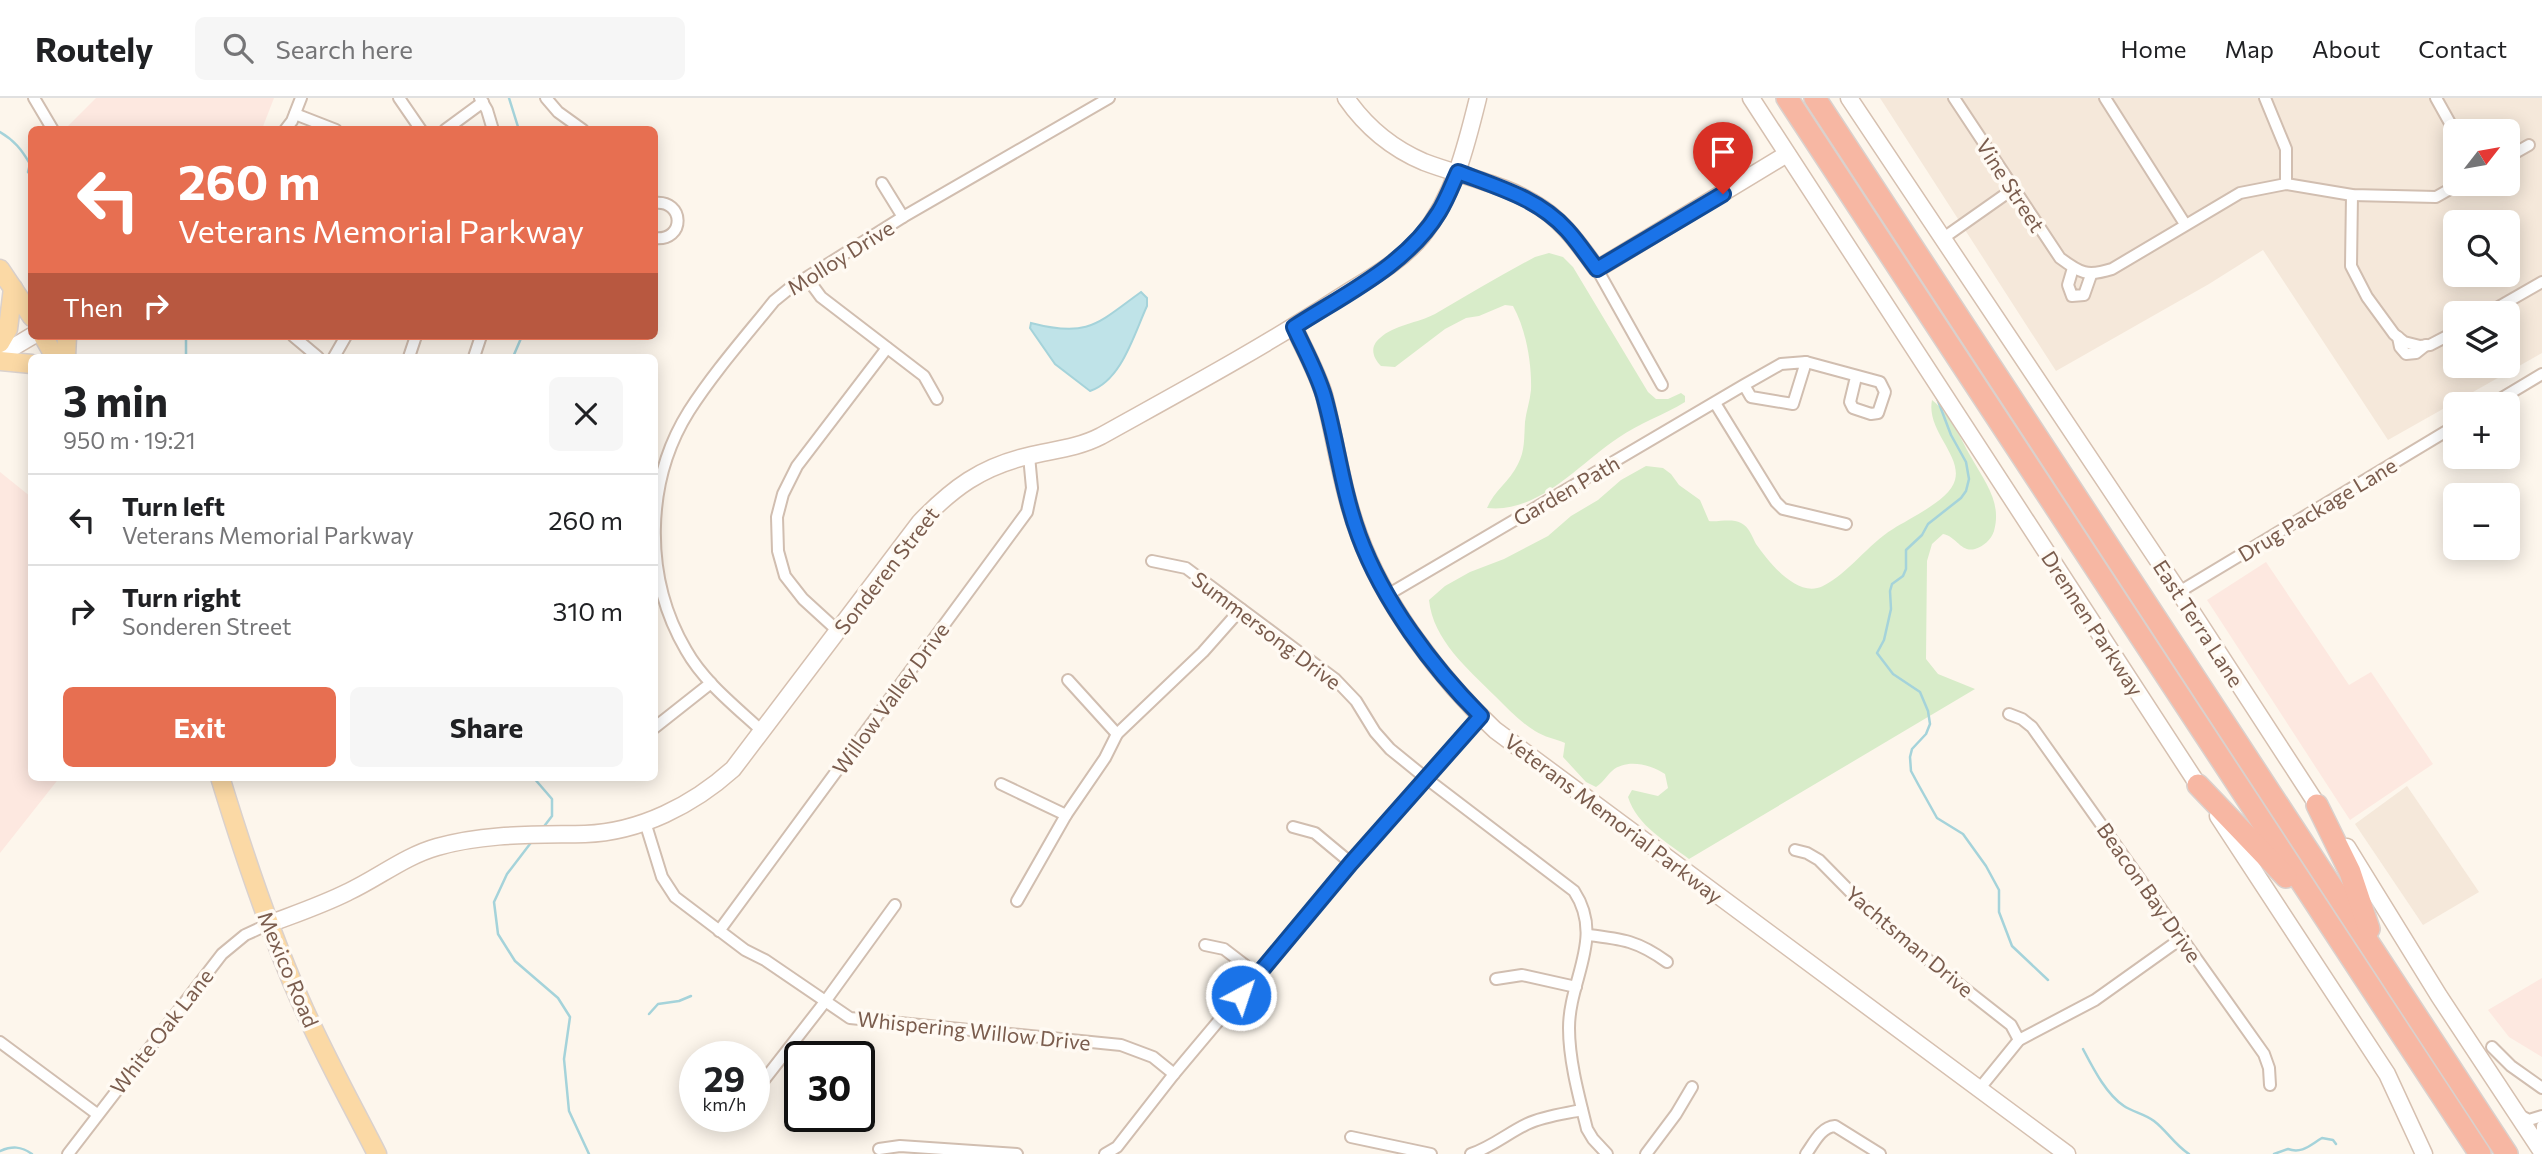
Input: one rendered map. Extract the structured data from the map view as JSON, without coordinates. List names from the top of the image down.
{
  "streets": {
    "main road": ["Mexico Road"],
    "street": [
      "Vine Street",
      "Molloy Drive",
      "Garden Path",
      "Drug Package Lane",
      "Sonderen Street",
      "Drennen Parkway",
      "East Terra Lane",
      "Summersong Drive",
      "Willow Valley Drive",
      "Veterans Memorial Parkway",
      "Beacon Bay Drive",
      "Yachtsman Drive",
      "Whispering Willow Drive",
      "White Oak Lane"
    ]
  },
  "crossings": [
    ["Molloy Drive", "Sonderen Street"],
    ["Garden Path", "Veterans Memorial Parkway"],
    ["Drug Package Lane", "East Terra Lane"],
    ["Sonderen Street", "Willow Valley Drive"],
    ["Sonderen Street", "Veterans Memorial Parkway"],
    ["Sonderen Street", "Mexico Road"],
    ["Sonderen Street", "Whispering Willow Drive"],
    ["Sonderen Street", "White Oak Lane"],
    ["Willow Valley Drive", "Whispering Willow Drive"],
    ["Mexico Road", "White Oak Lane"]
  ],
  "north": "top right",
  "page": {
    "header": "Routely",
    "search": "Search here",
    "nav": [
      "Home",
      "Map",
      "About",
      "Contact"
    ],
    "map_buttons": ["+", "−"],
    "turn": ["260 m", "Veterans Memorial Parkway"],
    "then": "Then",
    "heading": ["3 min", "950 m · 19:21"],
    "list": [
      {
        "name": "Turn left",
        "note": "Veterans Memorial Parkway",
        "value": "260 m"
      },
      {
        "name": "Turn right",
        "note": "Sonderen Street",
        "value": "310 m"
      }
    ],
    "buttons": ["Exit", "Share"],
    "speed": "29 km/h",
    "limit": "30"
  }
}
